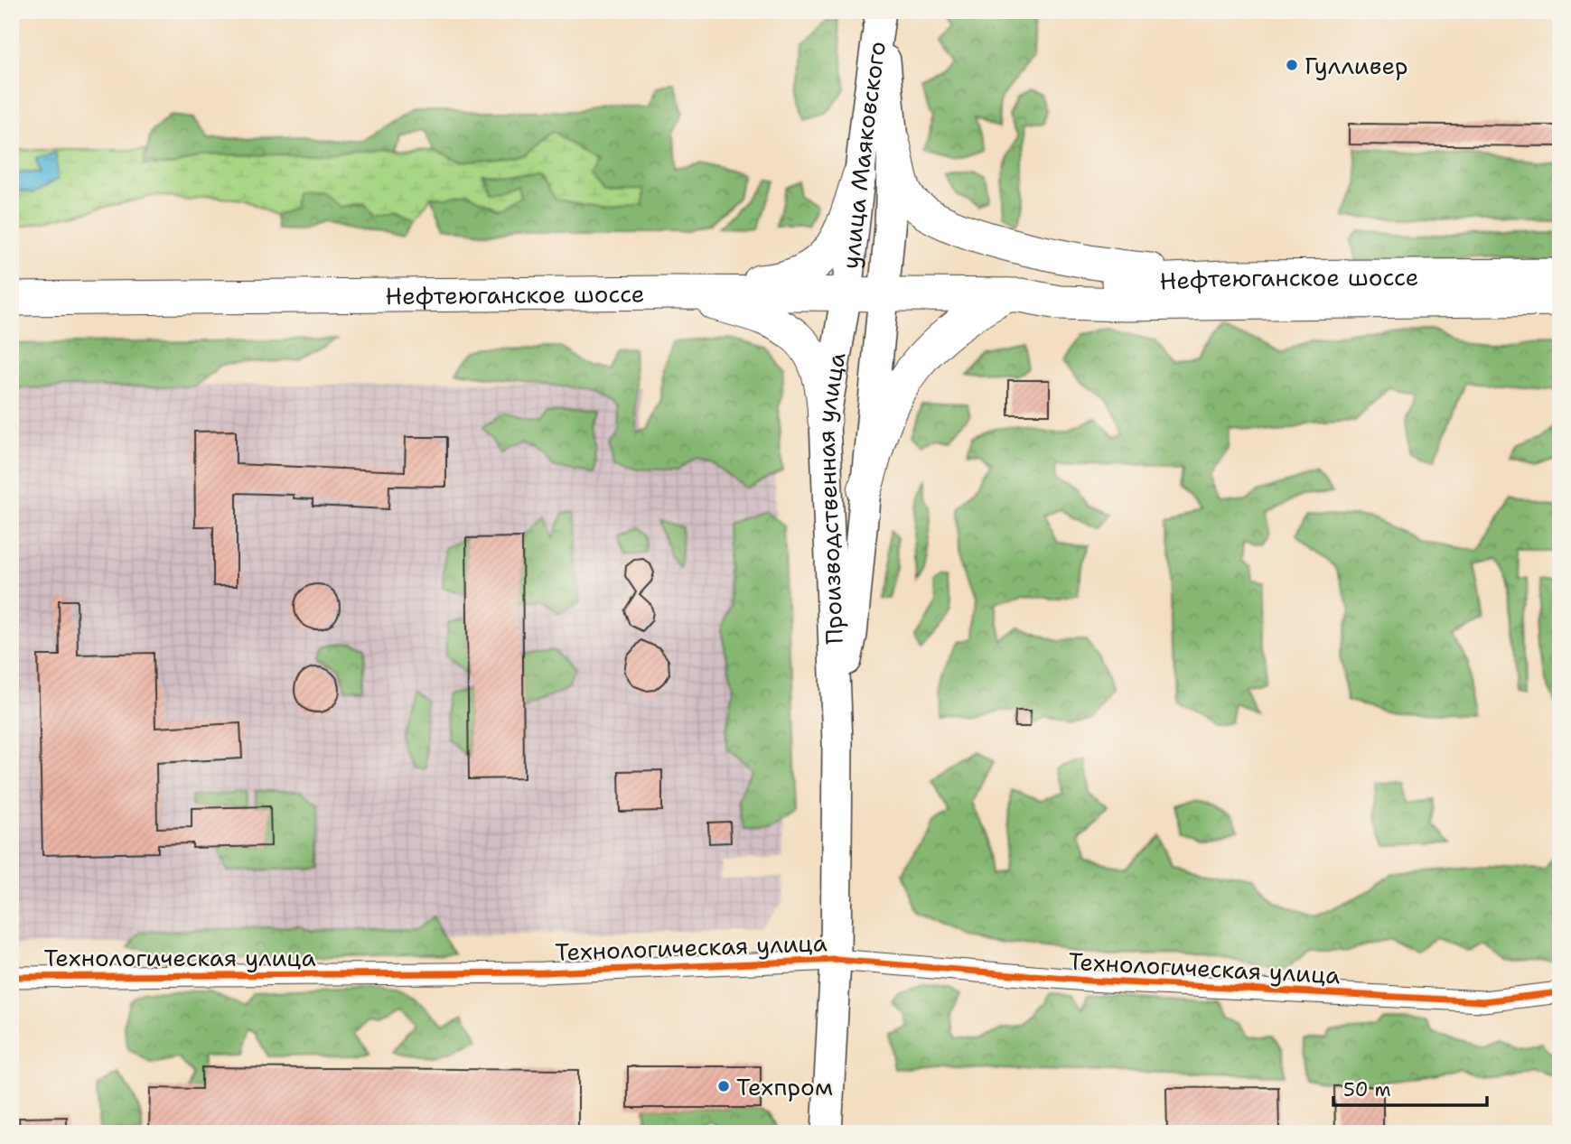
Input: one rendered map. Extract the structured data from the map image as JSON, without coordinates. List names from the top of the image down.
{
  "streets": {
    "main road": ["улица Маяковского", "Нефтеюганское шоссе", "Производственная улица"],
    "street": ["Технологическая улица"]
  },
  "crossings": [
    ["улица Маяковского", "Нефтеюганское шоссе"],
    ["улица Маяковского", "Производственная улица"],
    ["Нефтеюганское шоссе", "Производственная улица"],
    ["Производственная улица", "Технологическая улица"]
  ],
  "places": ["Гулливер", "Техпром"],
  "scale_bar": "50 m"
}
